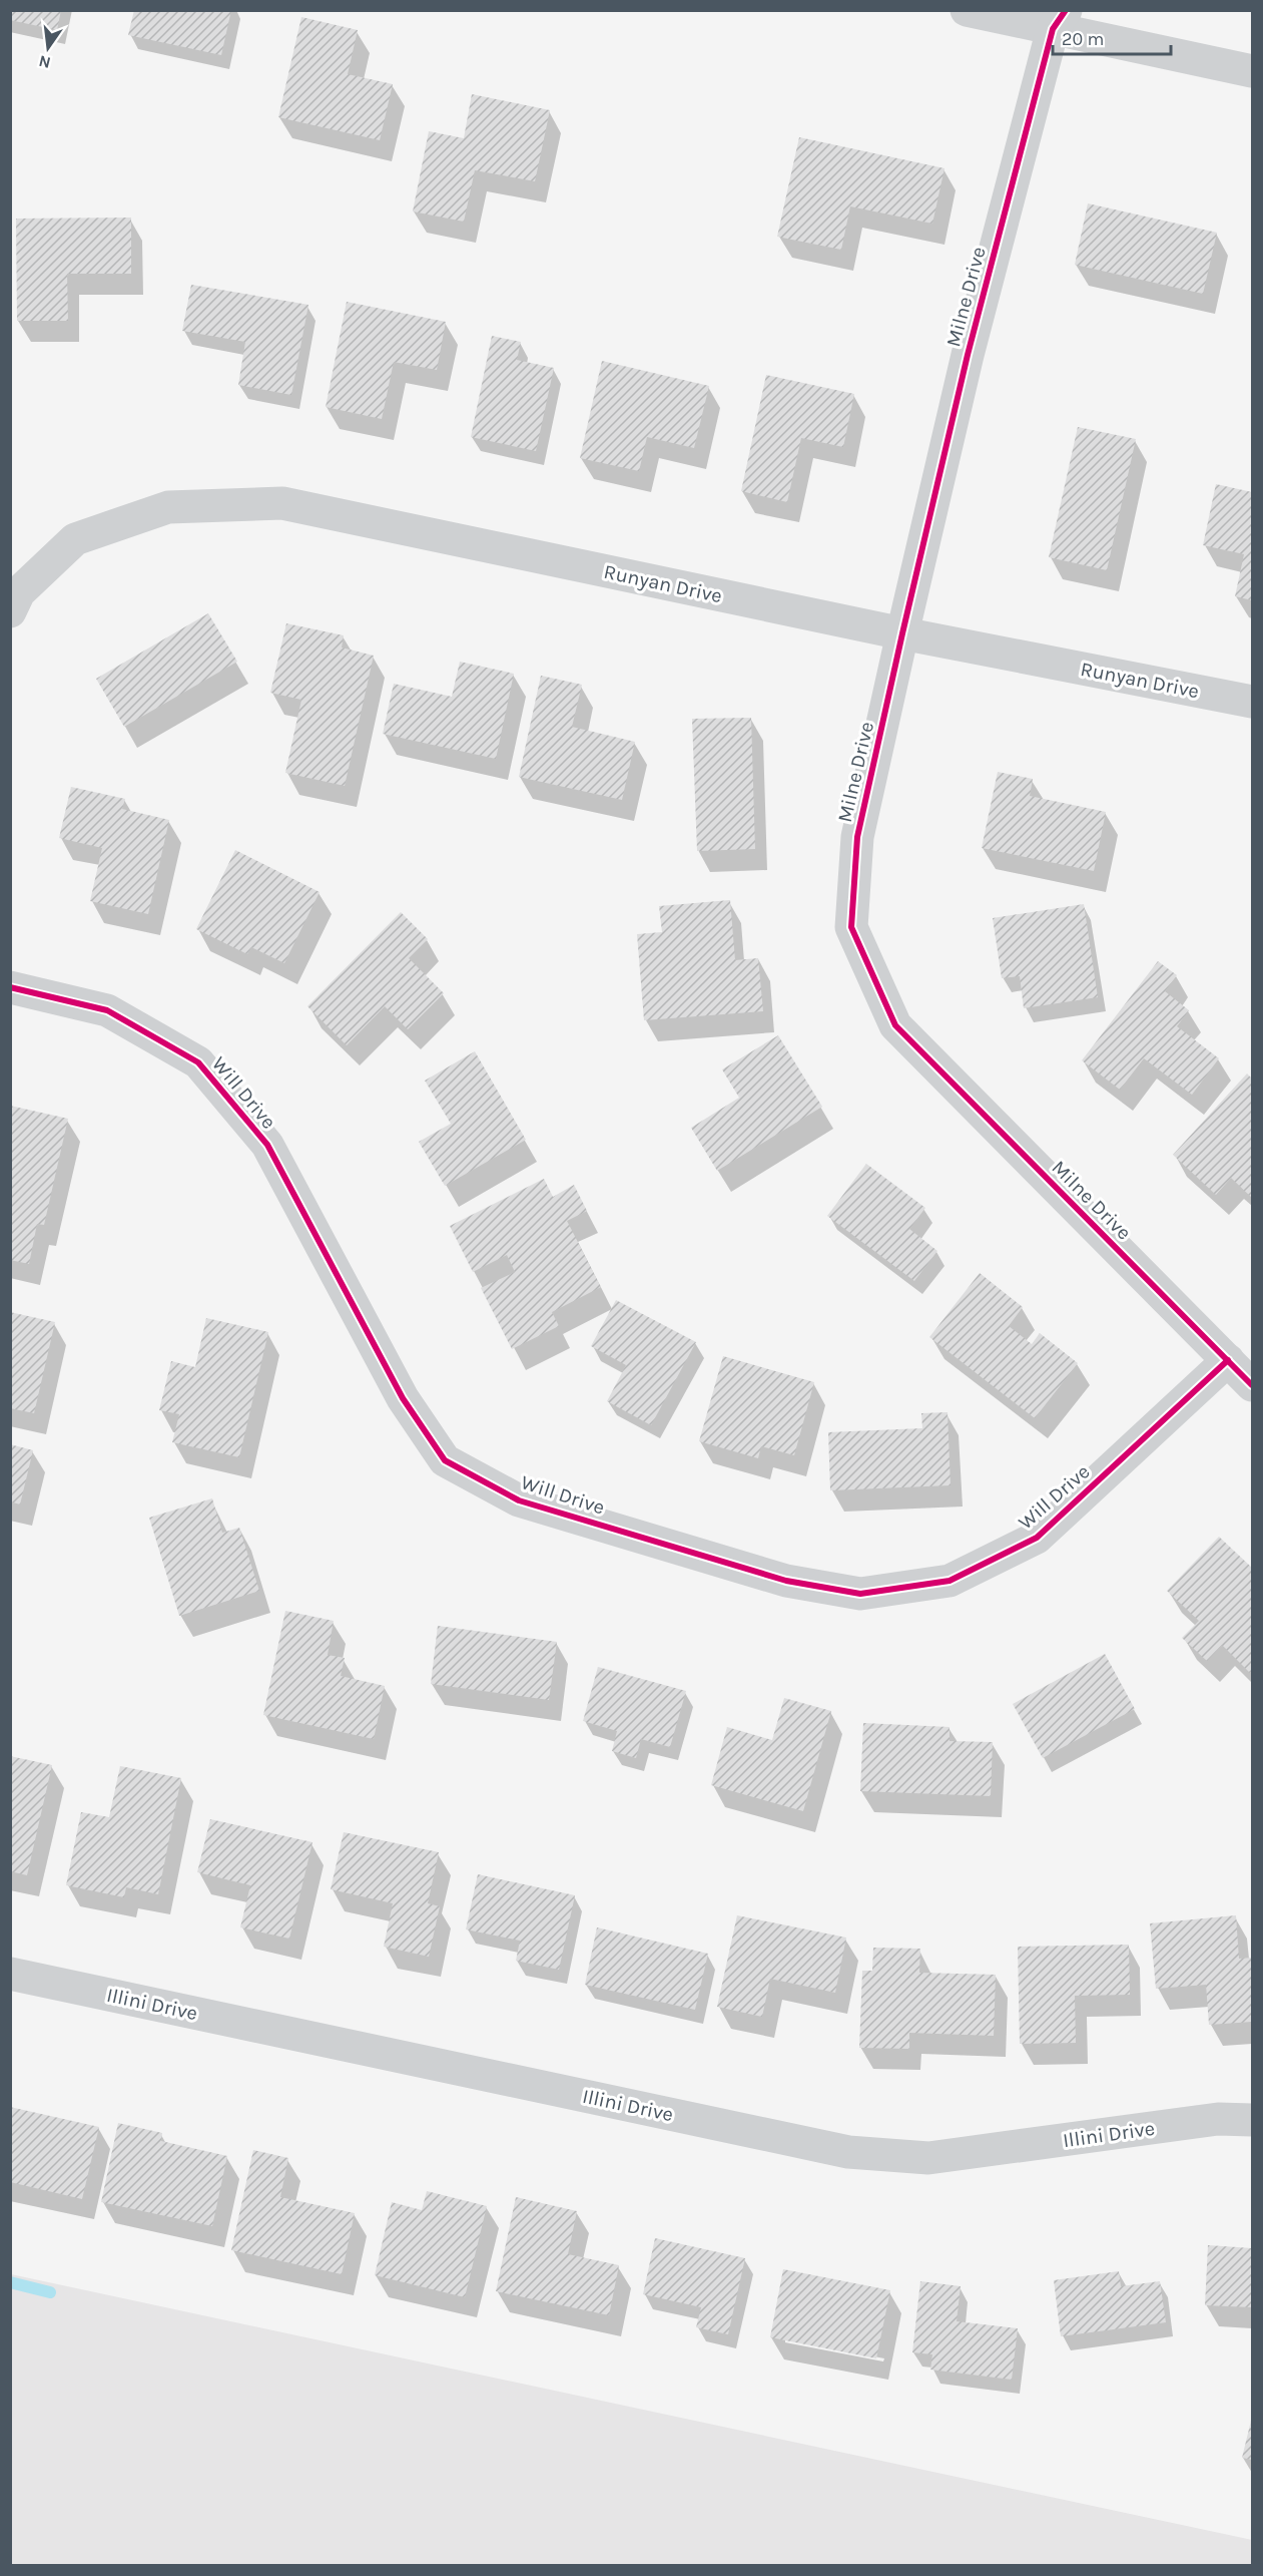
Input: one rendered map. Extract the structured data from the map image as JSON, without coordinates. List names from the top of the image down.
{
  "streets": {
    "street": [
      "Milne Drive",
      "Runyan Drive",
      "Will Drive",
      "Illini Drive"
    ]
  },
  "crossings": [
    ["Milne Drive", "Runyan Drive"],
    ["Milne Drive", "Will Drive"]
  ],
  "scale_bar": "20 m",
  "north": "bottom"
}
